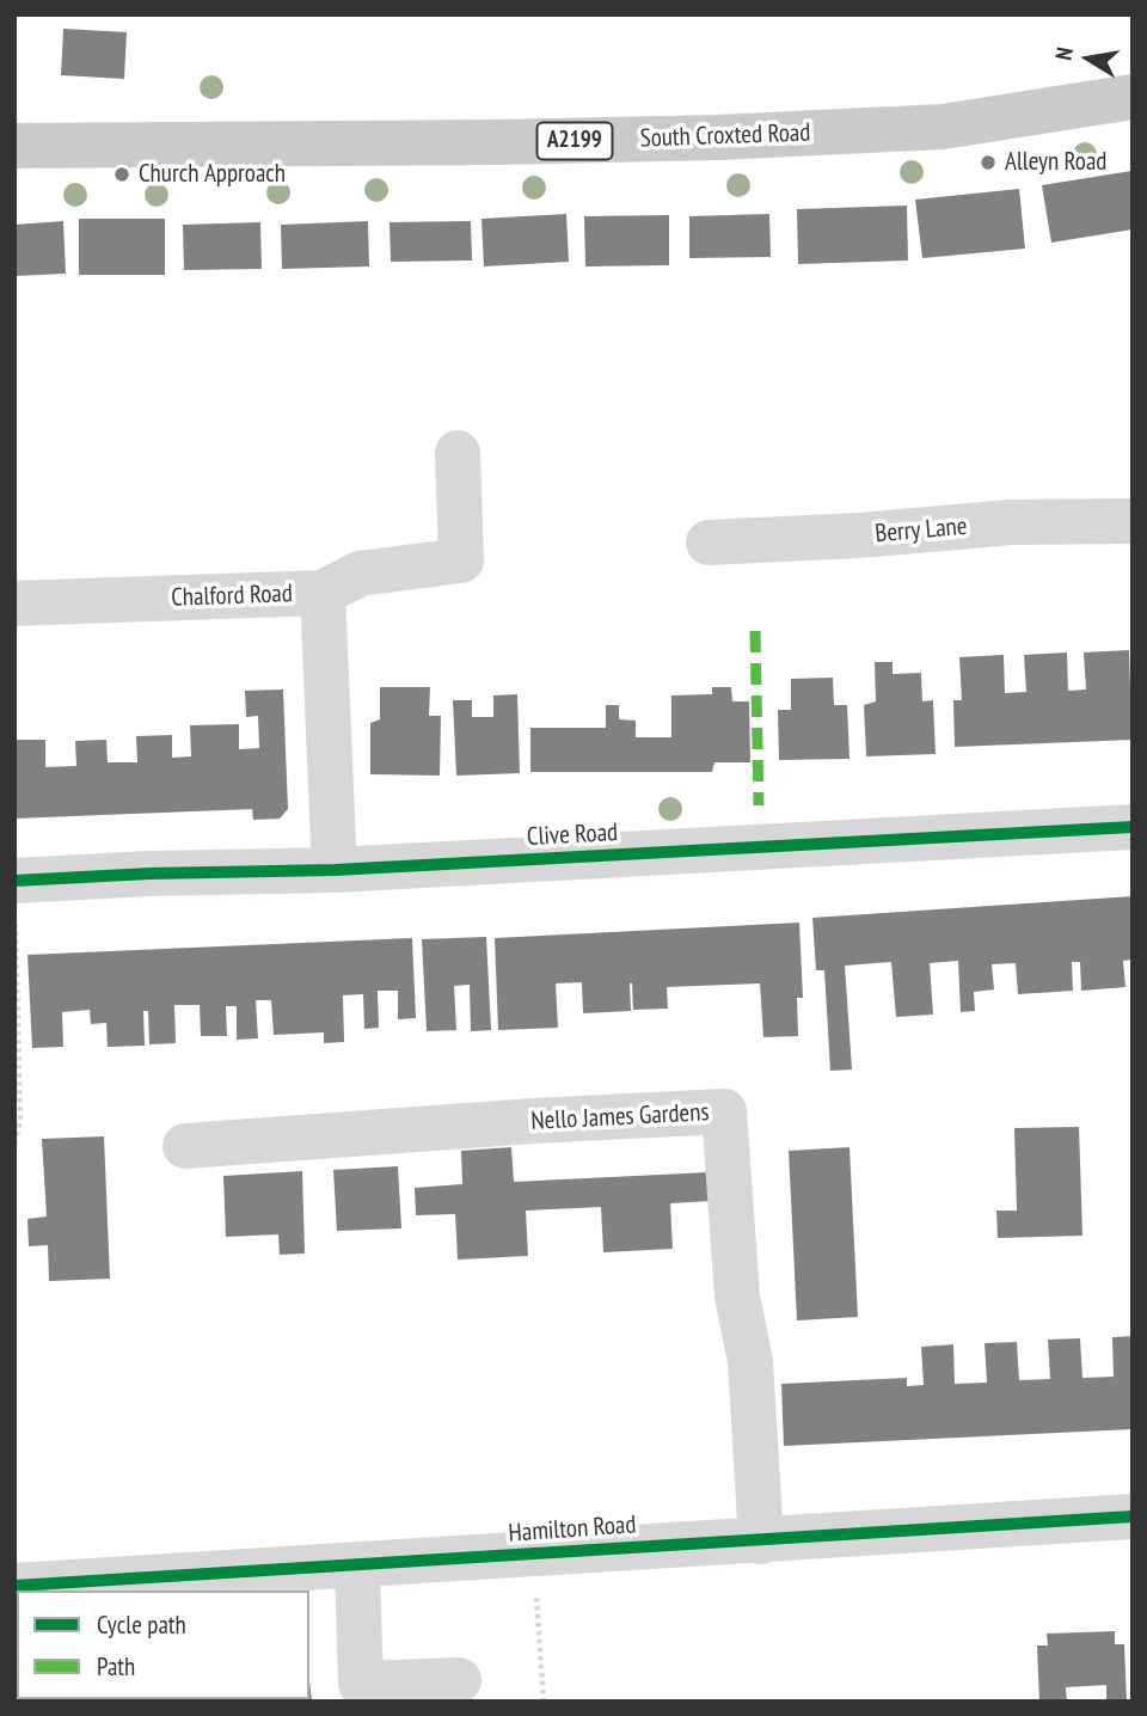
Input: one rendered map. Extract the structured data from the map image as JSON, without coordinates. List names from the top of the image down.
{
  "streets": {
    "main road": ["South Croxted Road", "A2199"],
    "street": [
      "Berry Lane",
      "Chalford Road",
      "Clive Road",
      "Nello James Gardens",
      "Hamilton Road"
    ]
  },
  "crossings": [
    ["Chalford Road", "Clive Road"],
    ["Nello James Gardens", "Hamilton Road"]
  ],
  "places": ["Alleyn Road", "Church Approach"],
  "legend": ["Cycle path", "Path"],
  "north": "left"
}
